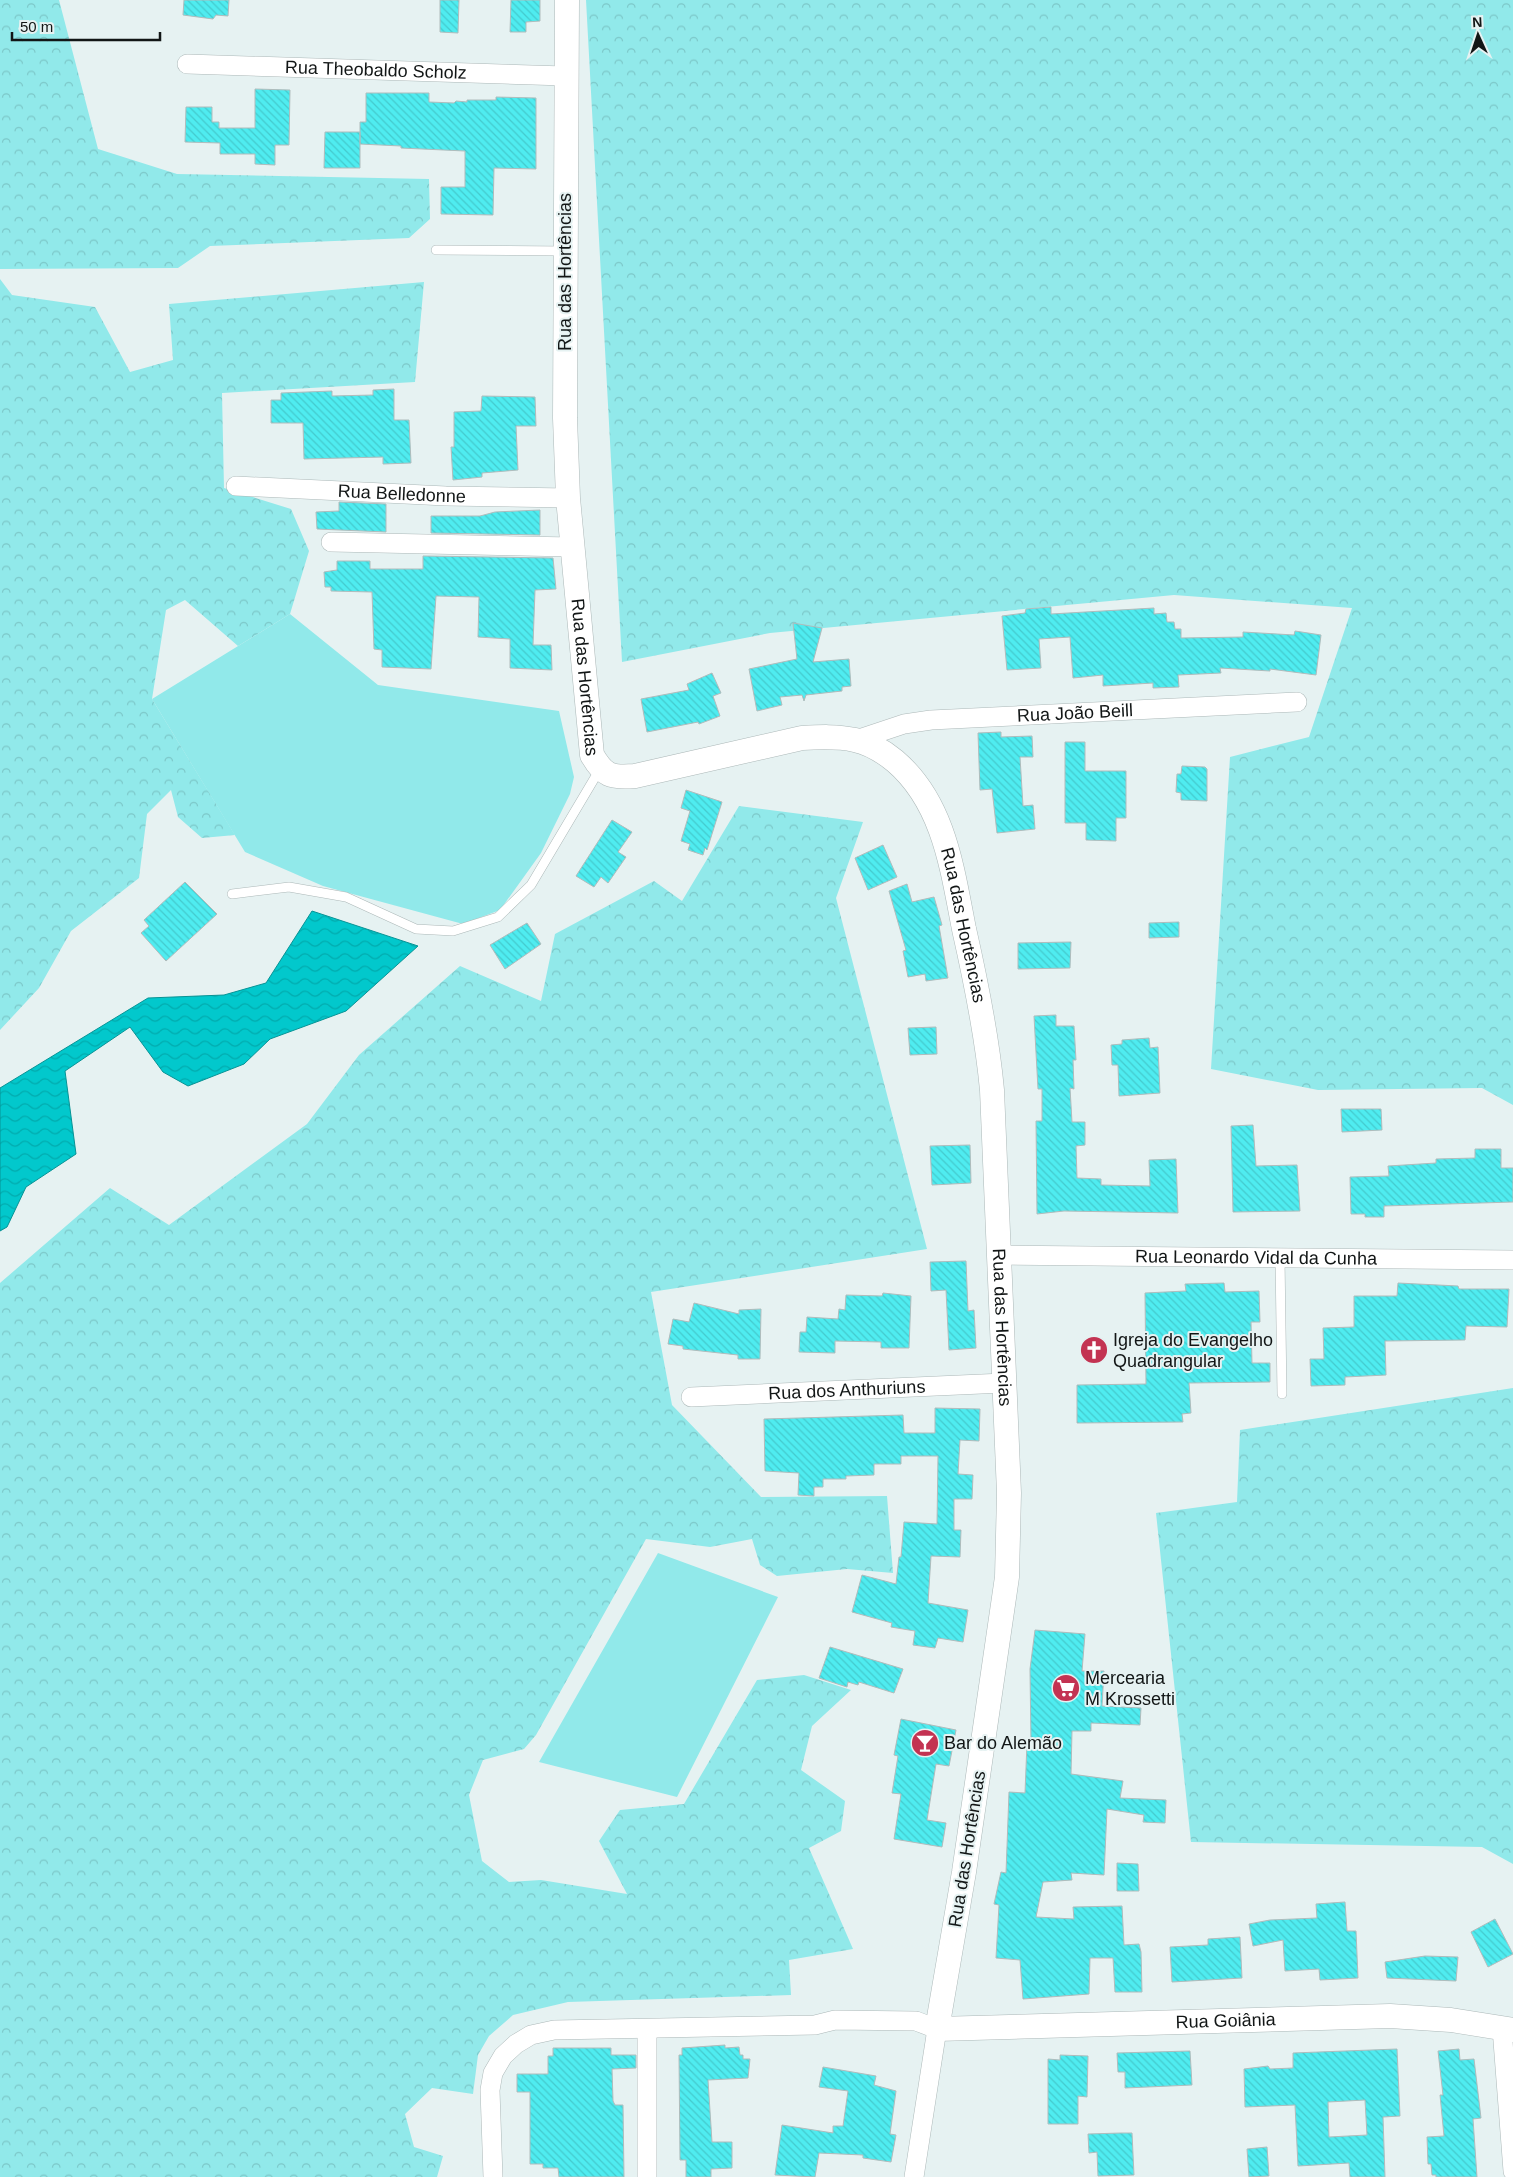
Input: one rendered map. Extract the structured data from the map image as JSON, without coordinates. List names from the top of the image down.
{
  "streets": {
    "street": [
      "Rua Theobaldo Scholz",
      "Rua das Hortências",
      "Rua Belledonne",
      "Rua João Beill",
      "Rua Leonardo Vidal da Cunha",
      "Rua dos Anthuriuns",
      "Rua Goiânia"
    ]
  },
  "crossings": [
    ["Rua Theobaldo Scholz", "Rua das Hortências"],
    ["Rua das Hortências", "Rua Belledonne"],
    ["Rua das Hortências", "Rua João Beill"],
    ["Rua das Hortências", "Rua Leonardo Vidal da Cunha"],
    ["Rua das Hortências", "Rua dos Anthuriuns"],
    ["Rua das Hortências", "Rua Goiânia"]
  ],
  "places": {
    "church": ["Igreja do Evangelho Quadrangular"],
    "supermarket": ["Mercearia M Krossetti"],
    "bar": ["Bar do Alemão"]
  },
  "scale_bar": "50 m",
  "north": "top"
}
